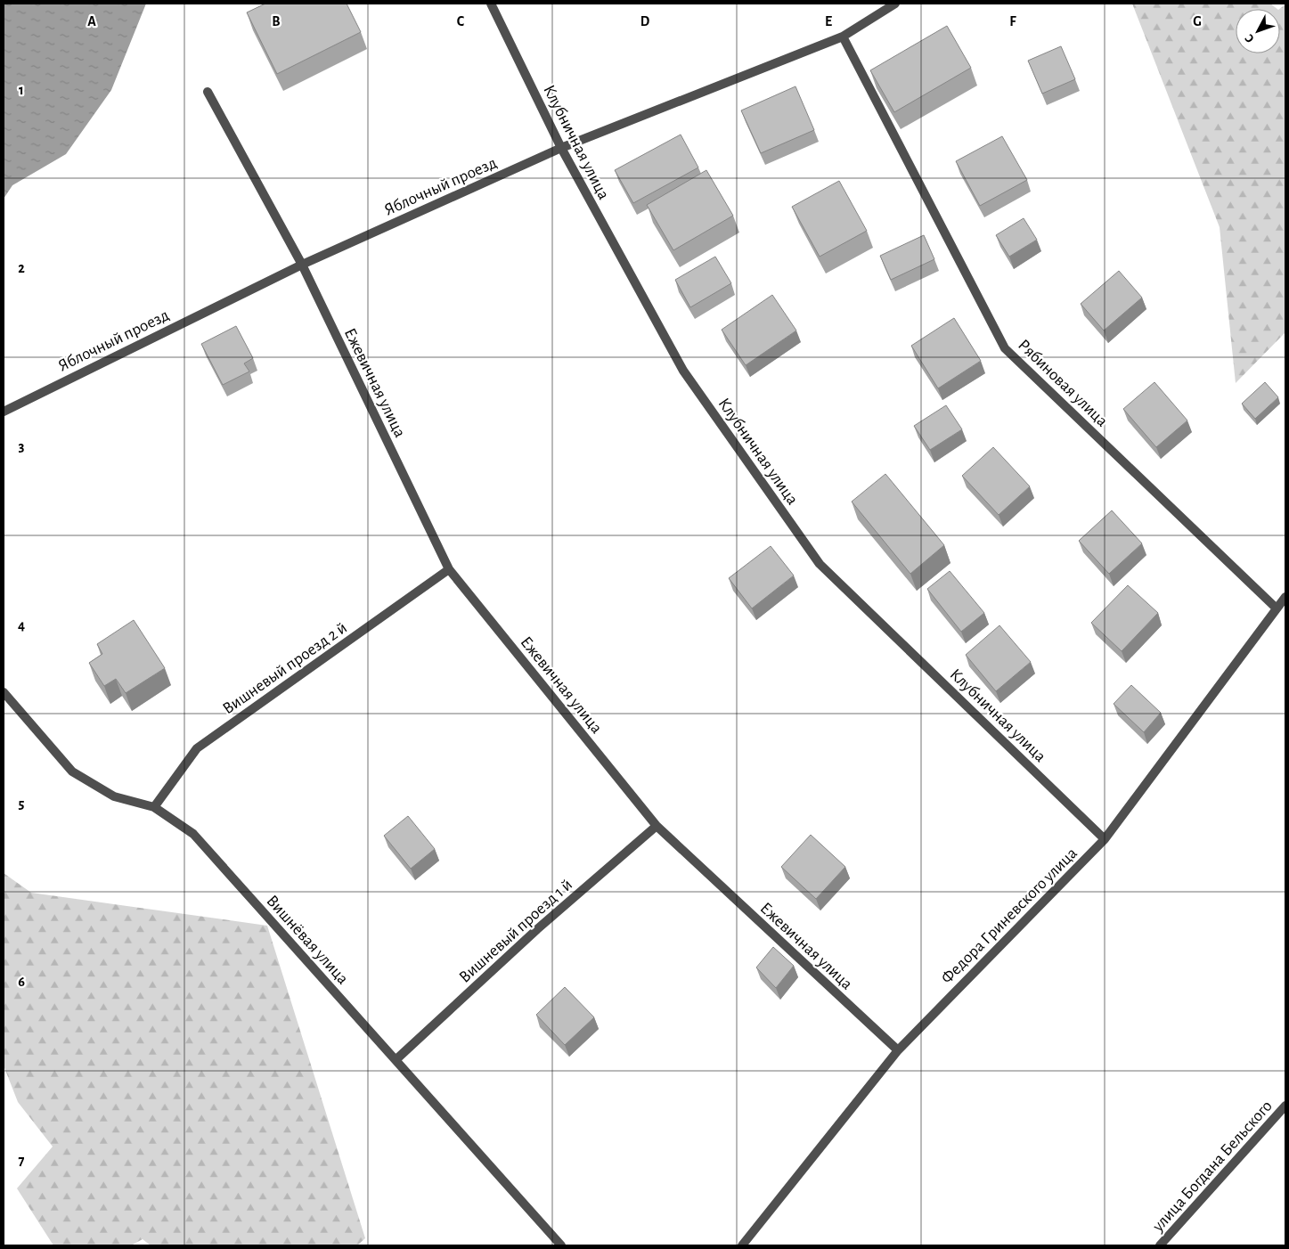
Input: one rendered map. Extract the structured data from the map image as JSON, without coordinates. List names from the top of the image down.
{
  "streets": {
    "street": [
      "Клубничная улица",
      "Яблочный проезд",
      "Ежевичная улица",
      "Рябиновая улица",
      "Вишневый проезд 2 й",
      "Федора Гриневского улица",
      "Вишневый проезд 1 й",
      "Вишнёвая улица",
      "улица Богдана Бельского"
    ]
  },
  "crossings": [
    ["Клубничная улица", "Яблочный проезд"],
    ["Клубничная улица", "Федора Гриневского улица"],
    ["Яблочный проезд", "Ежевичная улица"],
    ["Яблочный проезд", "Рябиновая улица"],
    ["Ежевичная улица", "Вишневый проезд 2 й"],
    ["Ежевичная улица", "Федора Гриневского улица"],
    ["Ежевичная улица", "Вишневый проезд 1 й"],
    ["Рябиновая улица", "Федора Гриневского улица"],
    ["Вишневый проезд 2 й", "Вишнёвая улица"],
    ["Вишневый проезд 1 й", "Вишнёвая улица"]
  ],
  "north": "bottom left",
  "grid": {
    "columns": [
      "A",
      "B",
      "C",
      "D",
      "E",
      "F",
      "G"
    ],
    "rows": [
      "1",
      "2",
      "3",
      "4",
      "5",
      "6",
      "7"
    ]
  }
}
